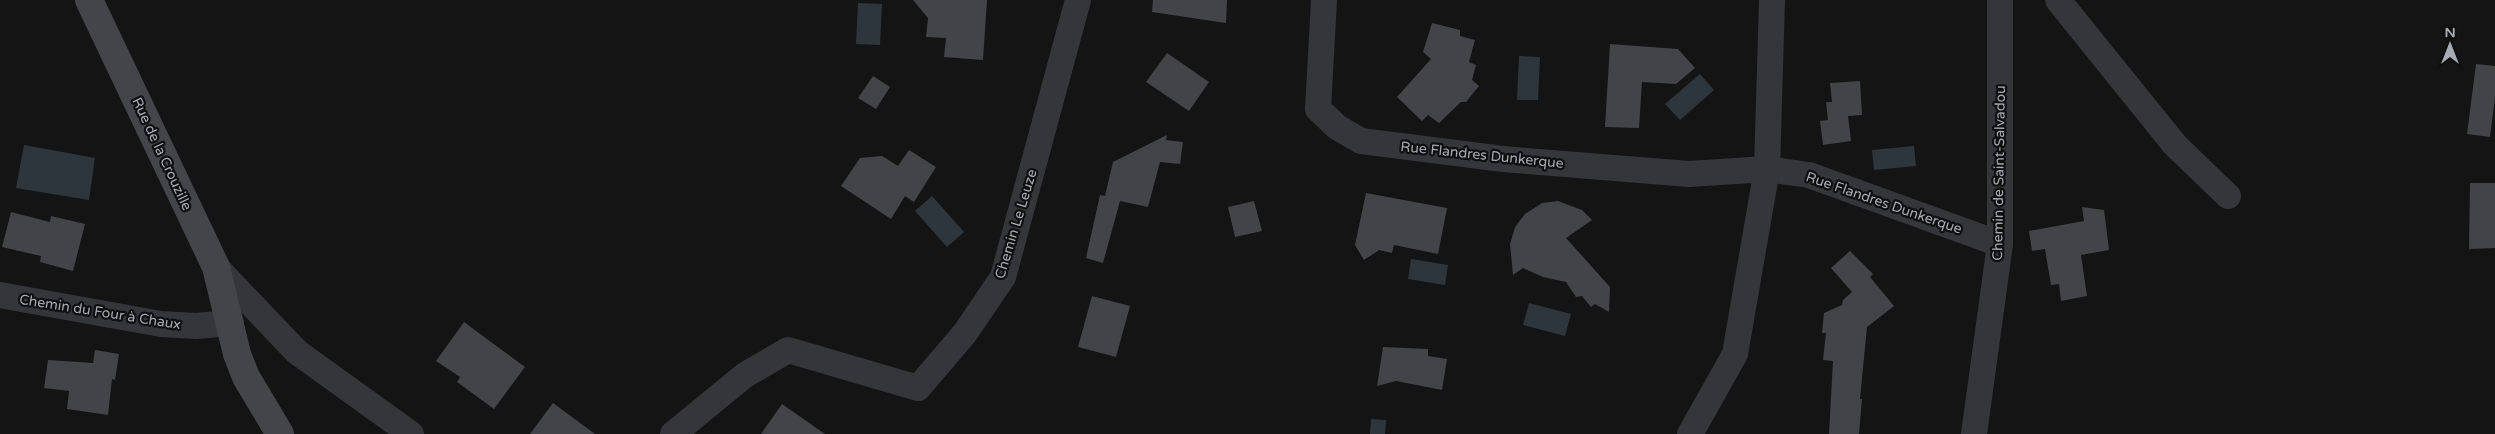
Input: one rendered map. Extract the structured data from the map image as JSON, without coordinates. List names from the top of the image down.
{
  "streets": {
    "street": [
      "Rue de la Crouzille",
      "Rue Flandres Dunkerque",
      "Chemin de Saint-Salvadou",
      "Chemin Le Leuze",
      "Chemin du Four à Chaux"
    ]
  },
  "crossings": [
    ["Rue de la Crouzille", "Chemin du Four à Chaux"],
    ["Rue Flandres Dunkerque", "Chemin de Saint-Salvadou"]
  ],
  "north": "top"
}
